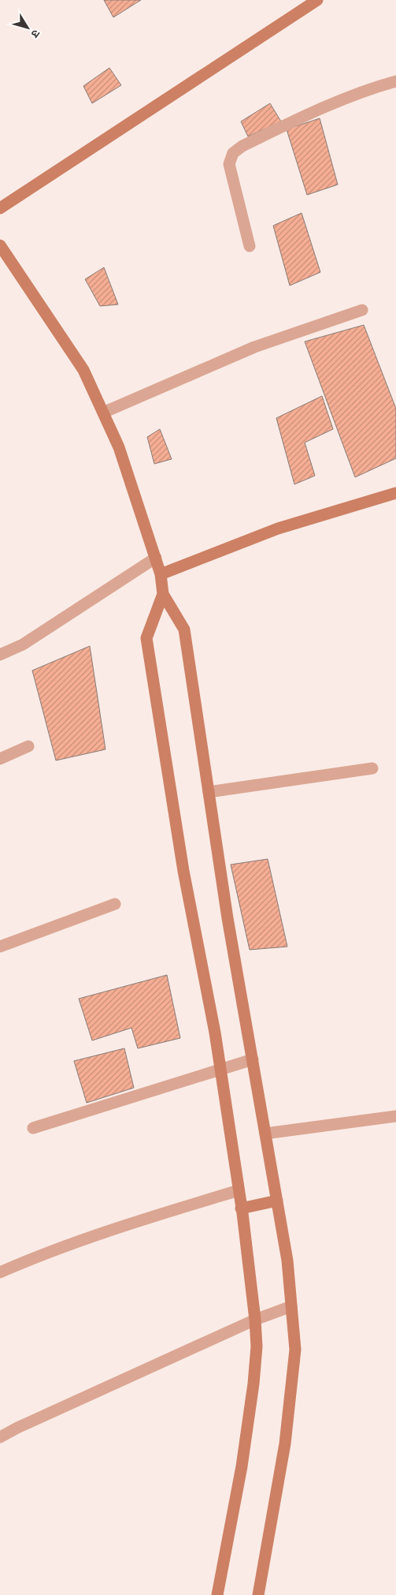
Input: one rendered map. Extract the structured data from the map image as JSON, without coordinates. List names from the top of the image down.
{
  "north": "bottom right"
}
